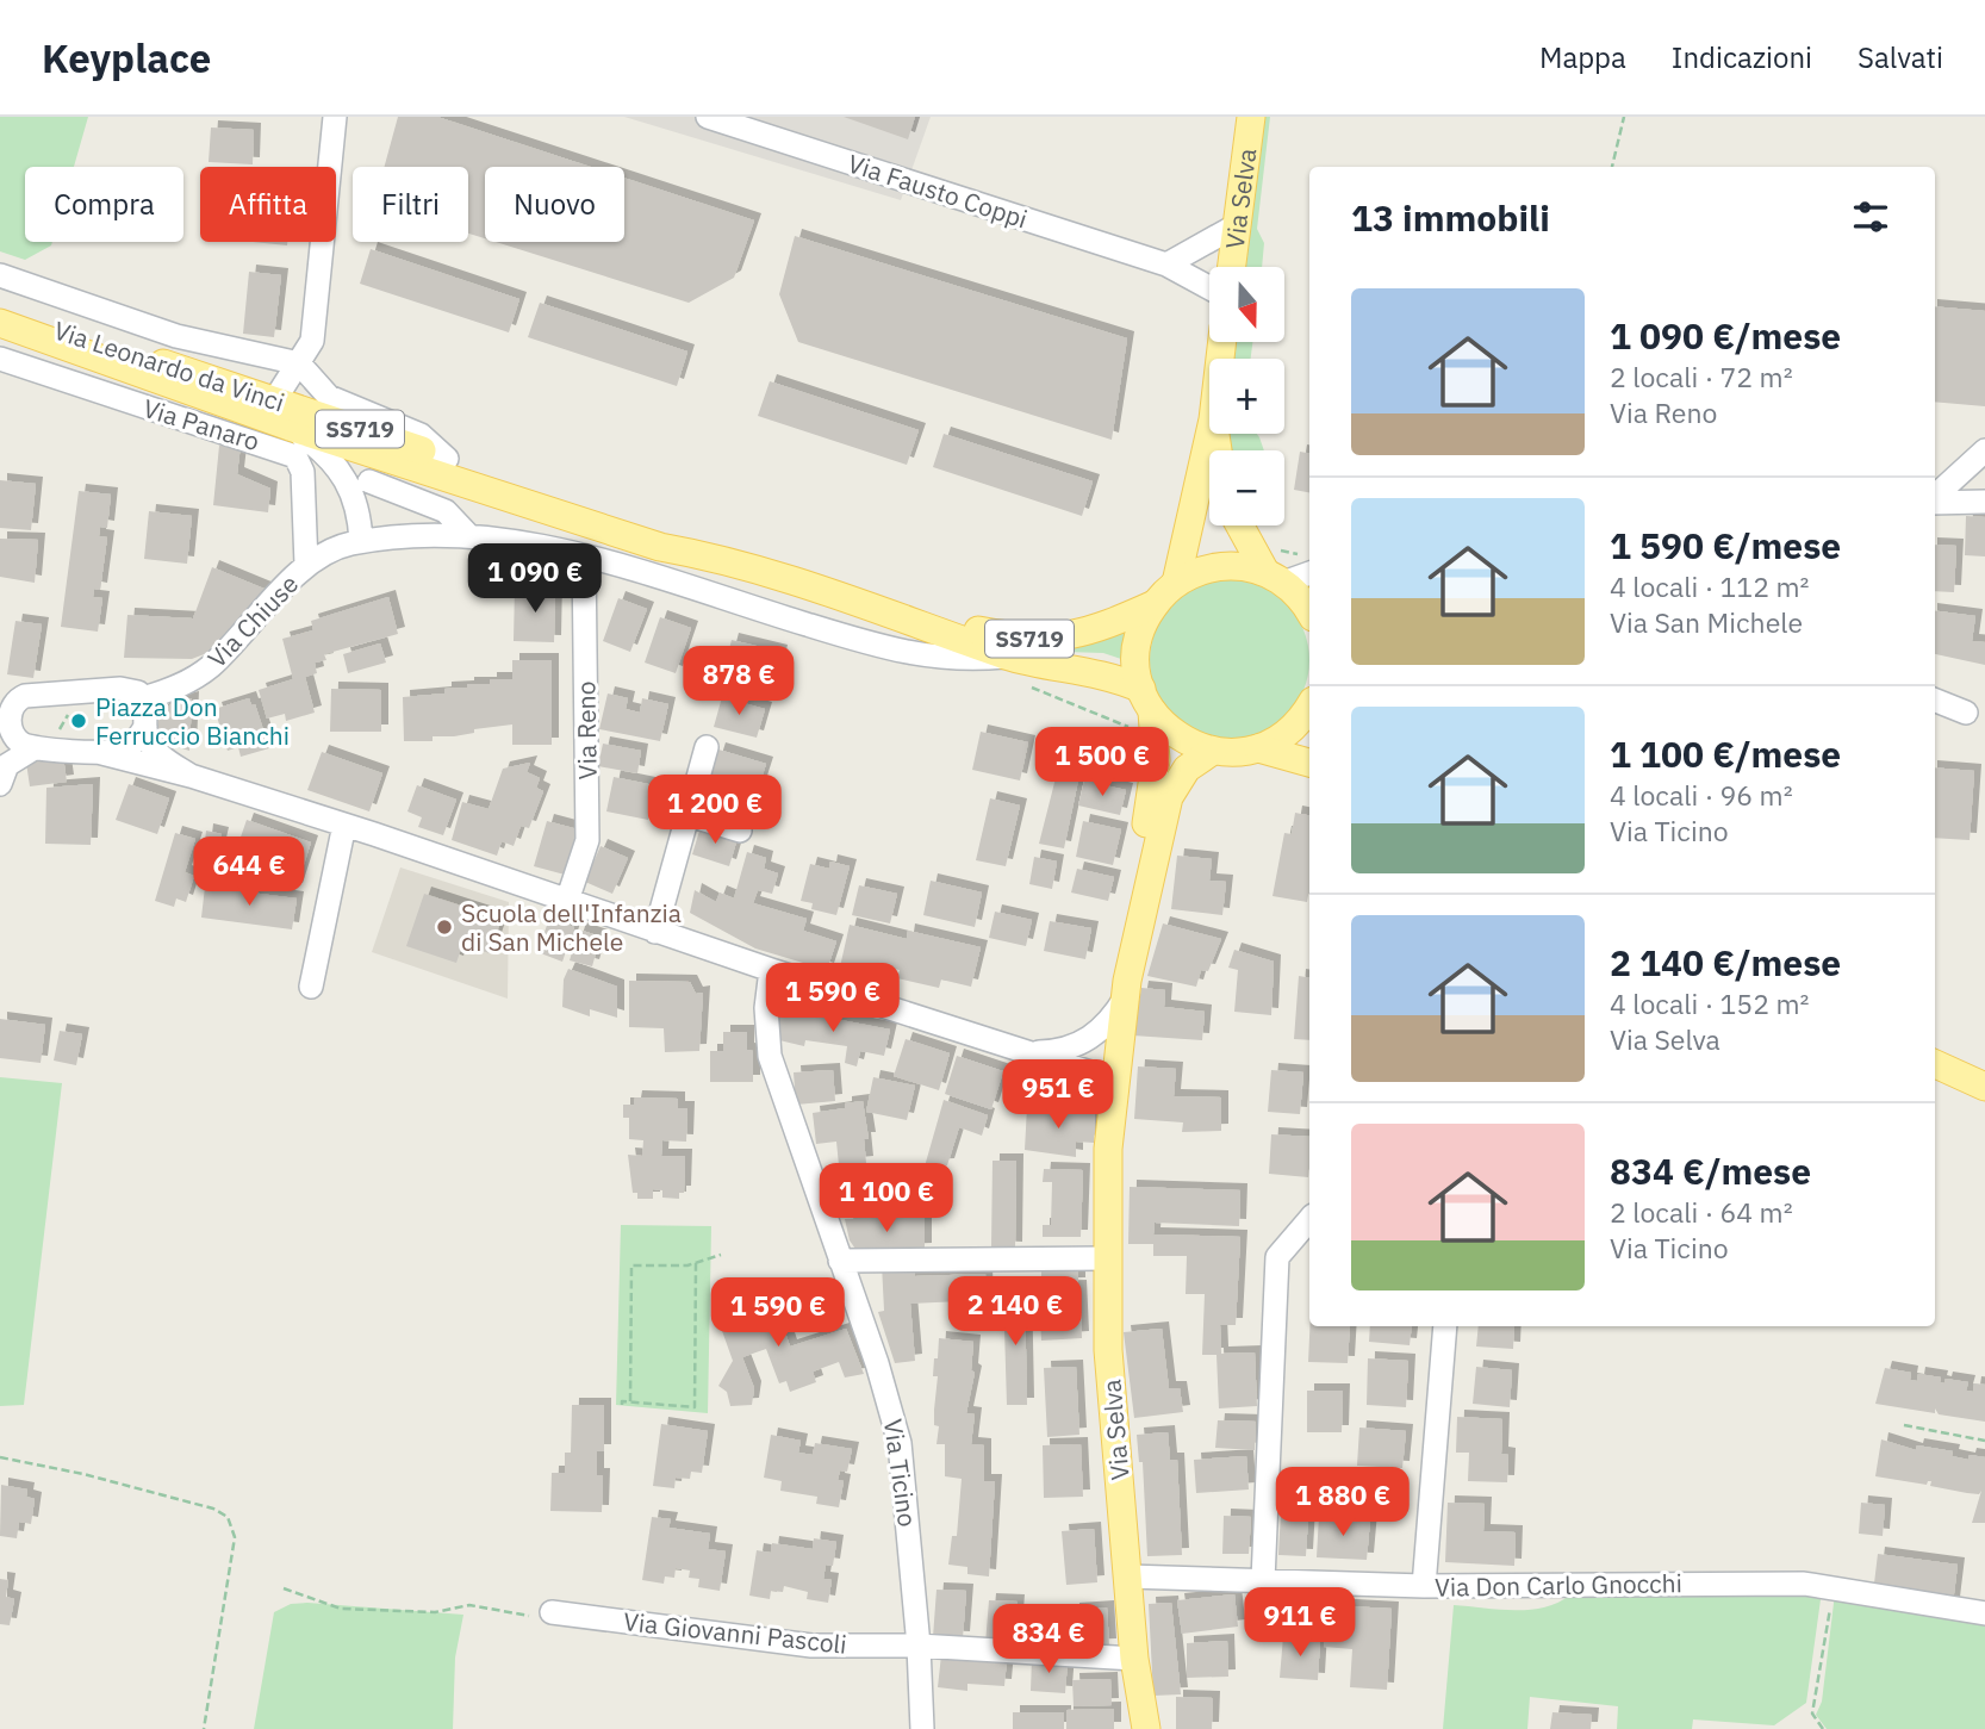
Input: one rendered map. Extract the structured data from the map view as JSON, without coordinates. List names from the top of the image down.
{
  "streets": {
    "main road": ["Via Selva", "Via Leonardo da Vinci", "SS719"],
    "street": [
      "Via Fausto Coppi",
      "Via Panaro",
      "Via Chiuse",
      "Via Reno",
      "Via Ticino",
      "Via Don Carlo Gnocchi",
      "Via Giovanni Pascoli"
    ]
  },
  "crossings": [
    ["Via Selva", "Via Leonardo da Vinci"],
    ["Via Selva", "Via Don Carlo Gnocchi"],
    ["Via Leonardo da Vinci", "Via Panaro"],
    ["Via Panaro", "Via Chiuse"],
    ["Via Ticino", "Via Giovanni Pascoli"]
  ],
  "places": ["Piazza Don Ferruccio Bianchi", "Scuola dell'Infanzia di San Michele"],
  "north": "bottom",
  "page": {
    "header": "Keyplace",
    "nav": ["Mappa", "Indicazioni", "Salvati"],
    "chip": [
      "Compra",
      "Affitta",
      "Filtri",
      "Nuovo"
    ],
    "heading": "13 immobili",
    "map_buttons": ["+", "−"],
    "list": [
      {
        "name": "1 090 €/mese",
        "note": "2 locali · 72 m² · Via Reno"
      },
      {
        "name": "1 590 €/mese",
        "note": "4 locali · 112 m² · Via San Michele"
      },
      {
        "name": "1 100 €/mese",
        "note": "4 locali · 96 m² · Via Ticino"
      },
      {
        "name": "2 140 €/mese",
        "note": "4 locali · 152 m² · Via Selva"
      },
      {
        "name": "834 €/mese",
        "note": "2 locali · 64 m² · Via Ticino"
      }
    ],
    "price": [
      "1 090 €",
      "878 €",
      "1 500 €",
      "1 200 €",
      "644 €",
      "1 590 €",
      "951 €",
      "1 100 €",
      "2 140 €",
      "1 590 €",
      "1 880 €",
      "911 €",
      "834 €"
    ]
  }
}
